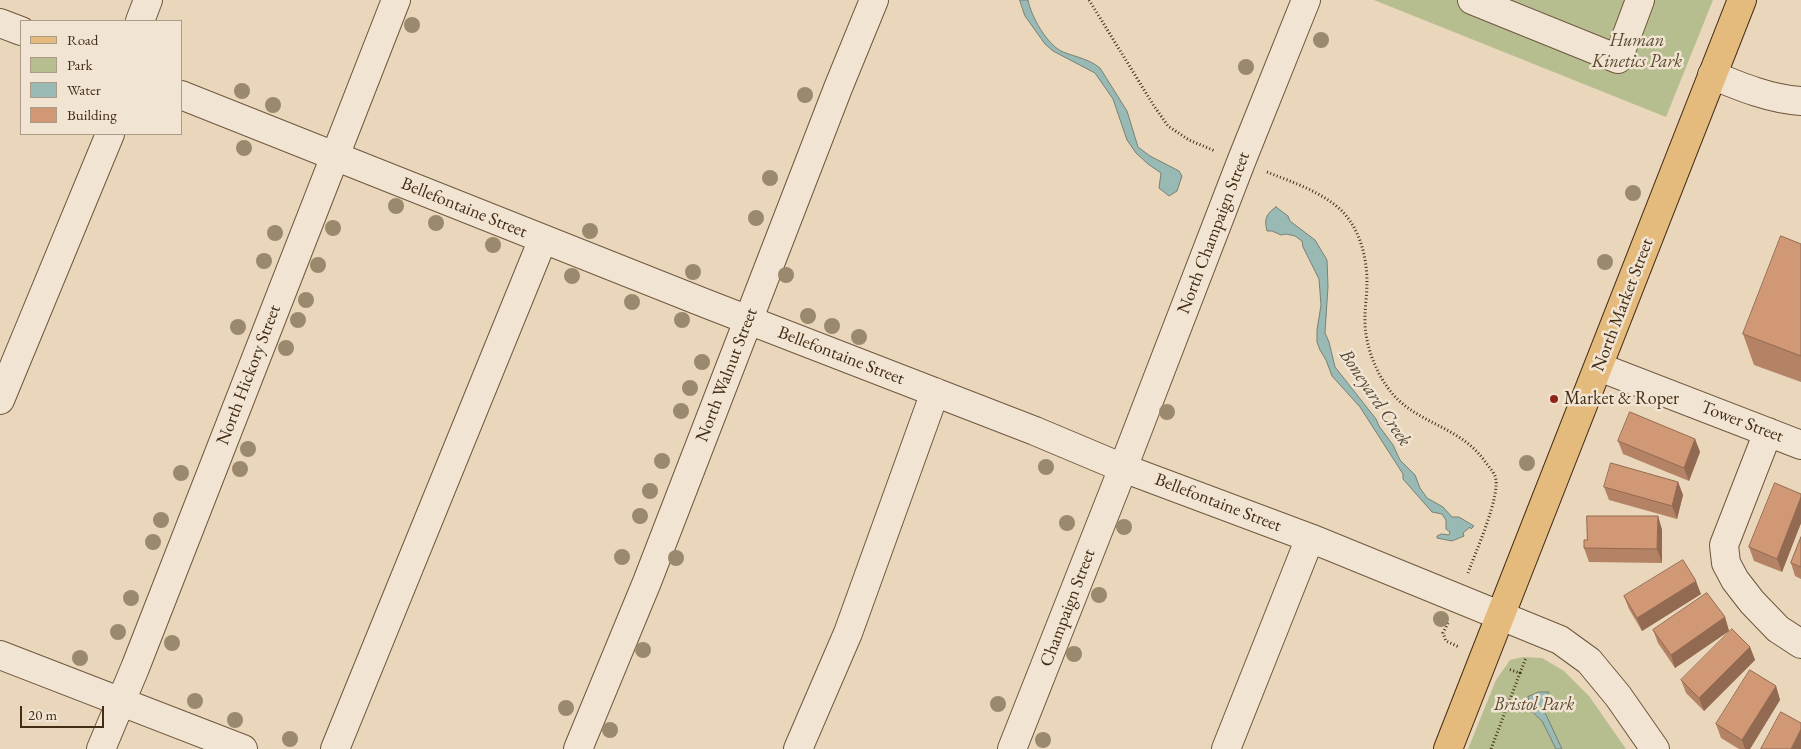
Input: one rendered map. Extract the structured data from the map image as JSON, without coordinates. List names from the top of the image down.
{
  "streets": {
    "main road": ["North Market Street"],
    "street": [
      "Bellefontaine Street",
      "North Champaign Street",
      "North Hickory Street",
      "North Walnut Street",
      "Tower Street",
      "Champaign Street"
    ]
  },
  "crossings": [
    ["Bellefontaine Street", "North Champaign Street"],
    ["Bellefontaine Street", "North Market Street"],
    ["Bellefontaine Street", "North Hickory Street"],
    ["Bellefontaine Street", "North Walnut Street"],
    ["Bellefontaine Street", "Champaign Street"],
    ["North Champaign Street", "Champaign Street"],
    ["North Market Street", "Tower Street"]
  ],
  "water": ["Boneyard Creek"],
  "parks": ["Human Kinetics Park", "Bristol Park"],
  "places": ["Market & Roper"],
  "legend": [
    "Road",
    "Park",
    "Water",
    "Building"
  ],
  "scale_bar": "20 m"
}
